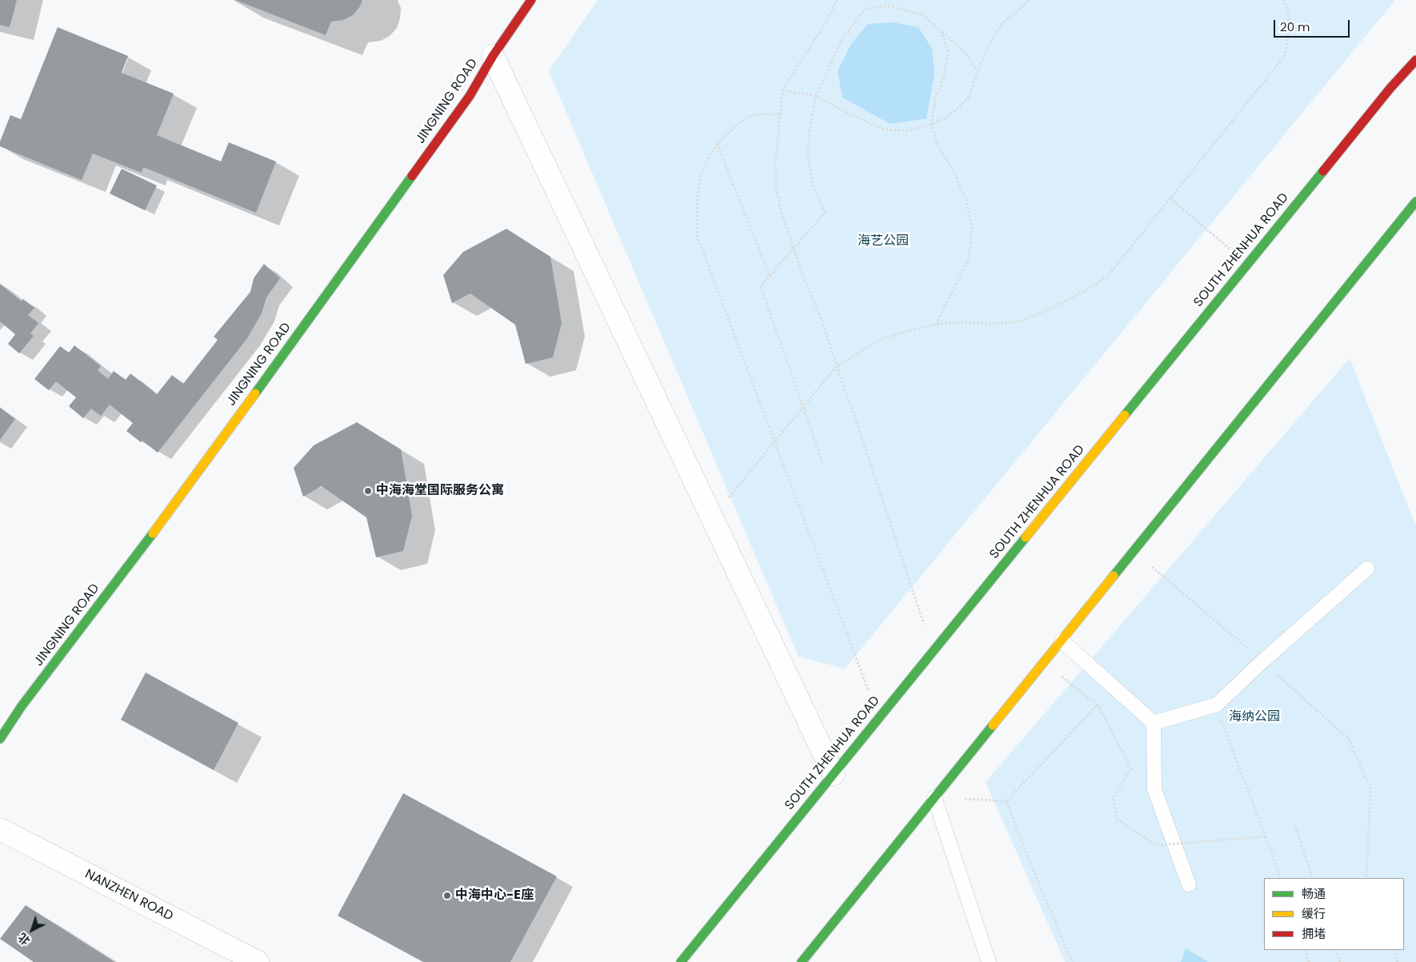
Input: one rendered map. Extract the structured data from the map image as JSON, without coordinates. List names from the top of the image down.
{
  "streets": {
    "main road": ["JINGNING ROAD", "SOUTH ZHENHUA ROAD"],
    "street": ["NANZHEN ROAD"]
  },
  "parks": ["海艺公园", "海纳公园"],
  "places": ["中海海堂国际服务公寓", "中海中心-E座"],
  "legend": ["畅通", "缓行", "拥堵"],
  "scale_bar": "20 m",
  "north": "bottom left"
}
